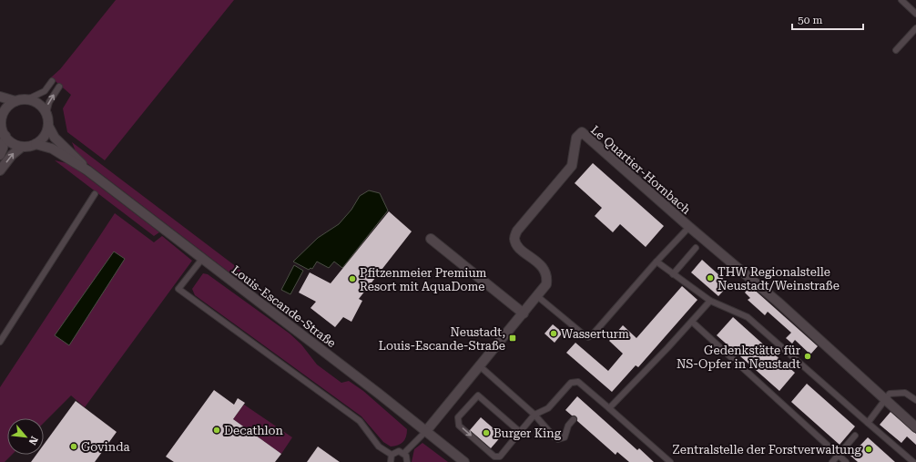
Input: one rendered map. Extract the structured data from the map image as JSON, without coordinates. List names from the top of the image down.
{
  "streets": {
    "street": ["Le Quartier-Hornbach", "Louis-Escande-Straße"]
  },
  "crossings": [
    ["Le Quartier-Hornbach", "Louis-Escande-Straße"]
  ],
  "places": {
    "other": [
      "THW Regionalstelle Neustadt/Weinstraße",
      "Pfitzenmeier Premium Resort mit AquaDome",
      "Wasserturm",
      "Gedenkstätte für NS-Opfer in Neustadt",
      "Decathlon",
      "Burger King",
      "Govinda",
      "Zentralstelle der Forstverwaltung"
    ],
    "transit": ["Neustadt, Louis-Escande-Straße"]
  },
  "scale_bar": "50 m",
  "north": "bottom right"
}
